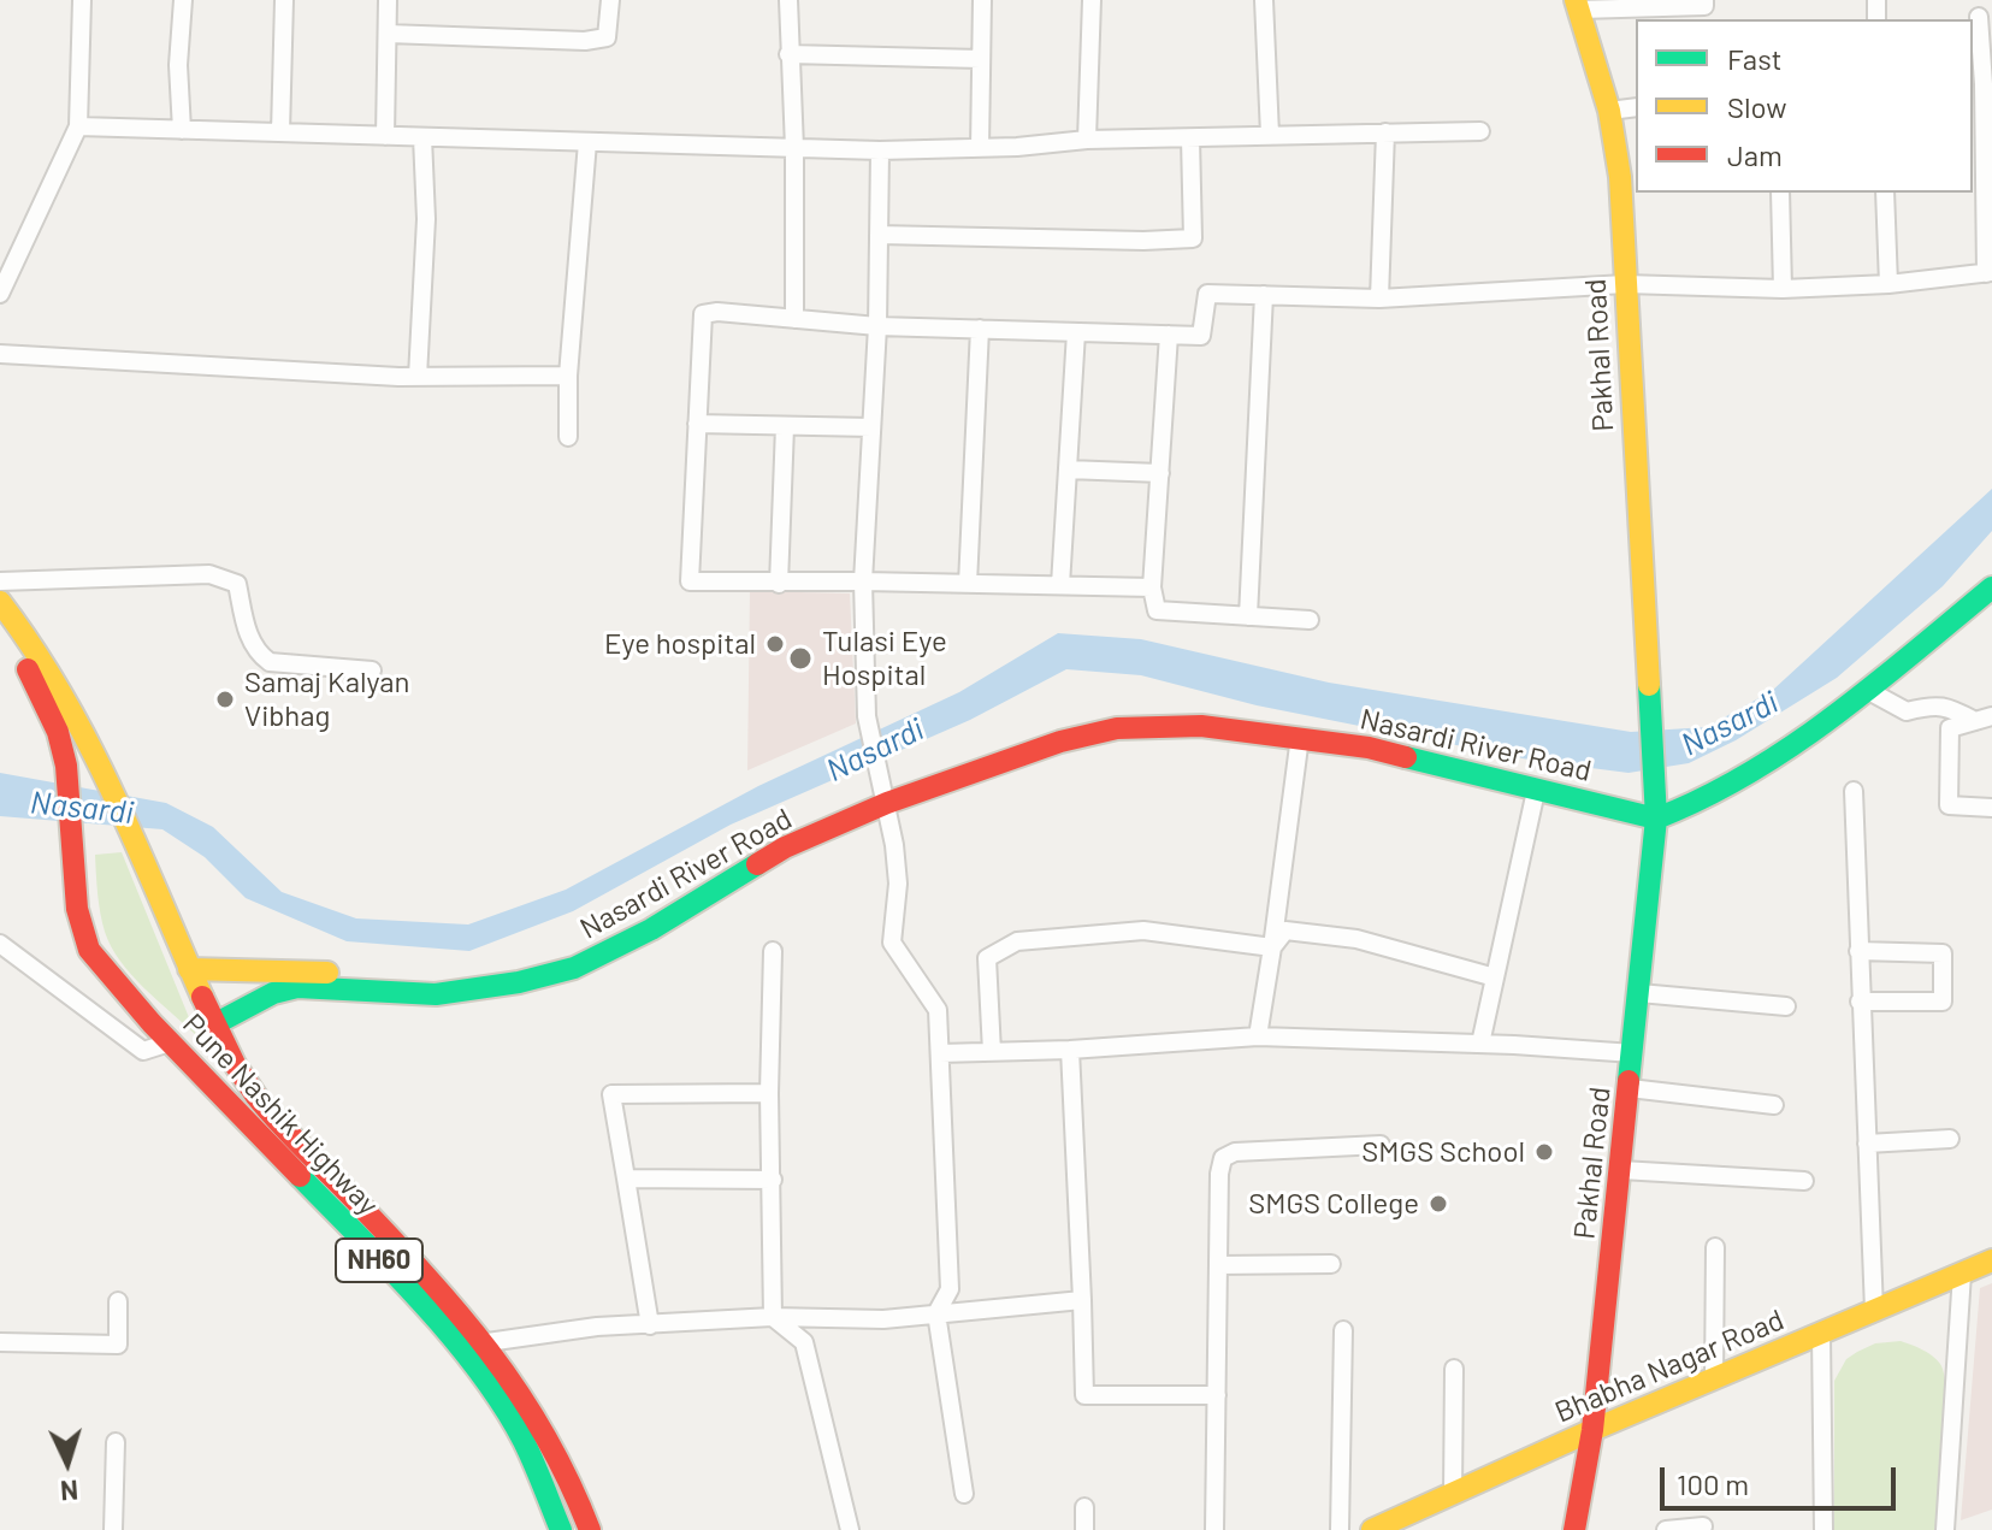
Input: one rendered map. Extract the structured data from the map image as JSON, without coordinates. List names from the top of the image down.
{
  "streets": {
    "main road": [
      "Pakhal Road",
      "Nasardi River Road",
      "Pune Nashik Highway",
      "NH60",
      "Bhabha Nagar Road"
    ]
  },
  "crossings": [
    ["Pakhal Road", "Nasardi River Road"],
    ["Pakhal Road", "Bhabha Nagar Road"],
    ["Nasardi River Road", "NH60"]
  ],
  "water": ["Nasardi"],
  "places": [
    "Eye hospital",
    "Tulasi Eye Hospital",
    "Samaj Kalyan Vibhag",
    "SMGS School",
    "SMGS College"
  ],
  "legend": ["Fast", "Slow", "Jam"],
  "scale_bar": "100 m",
  "north": "bottom"
}
